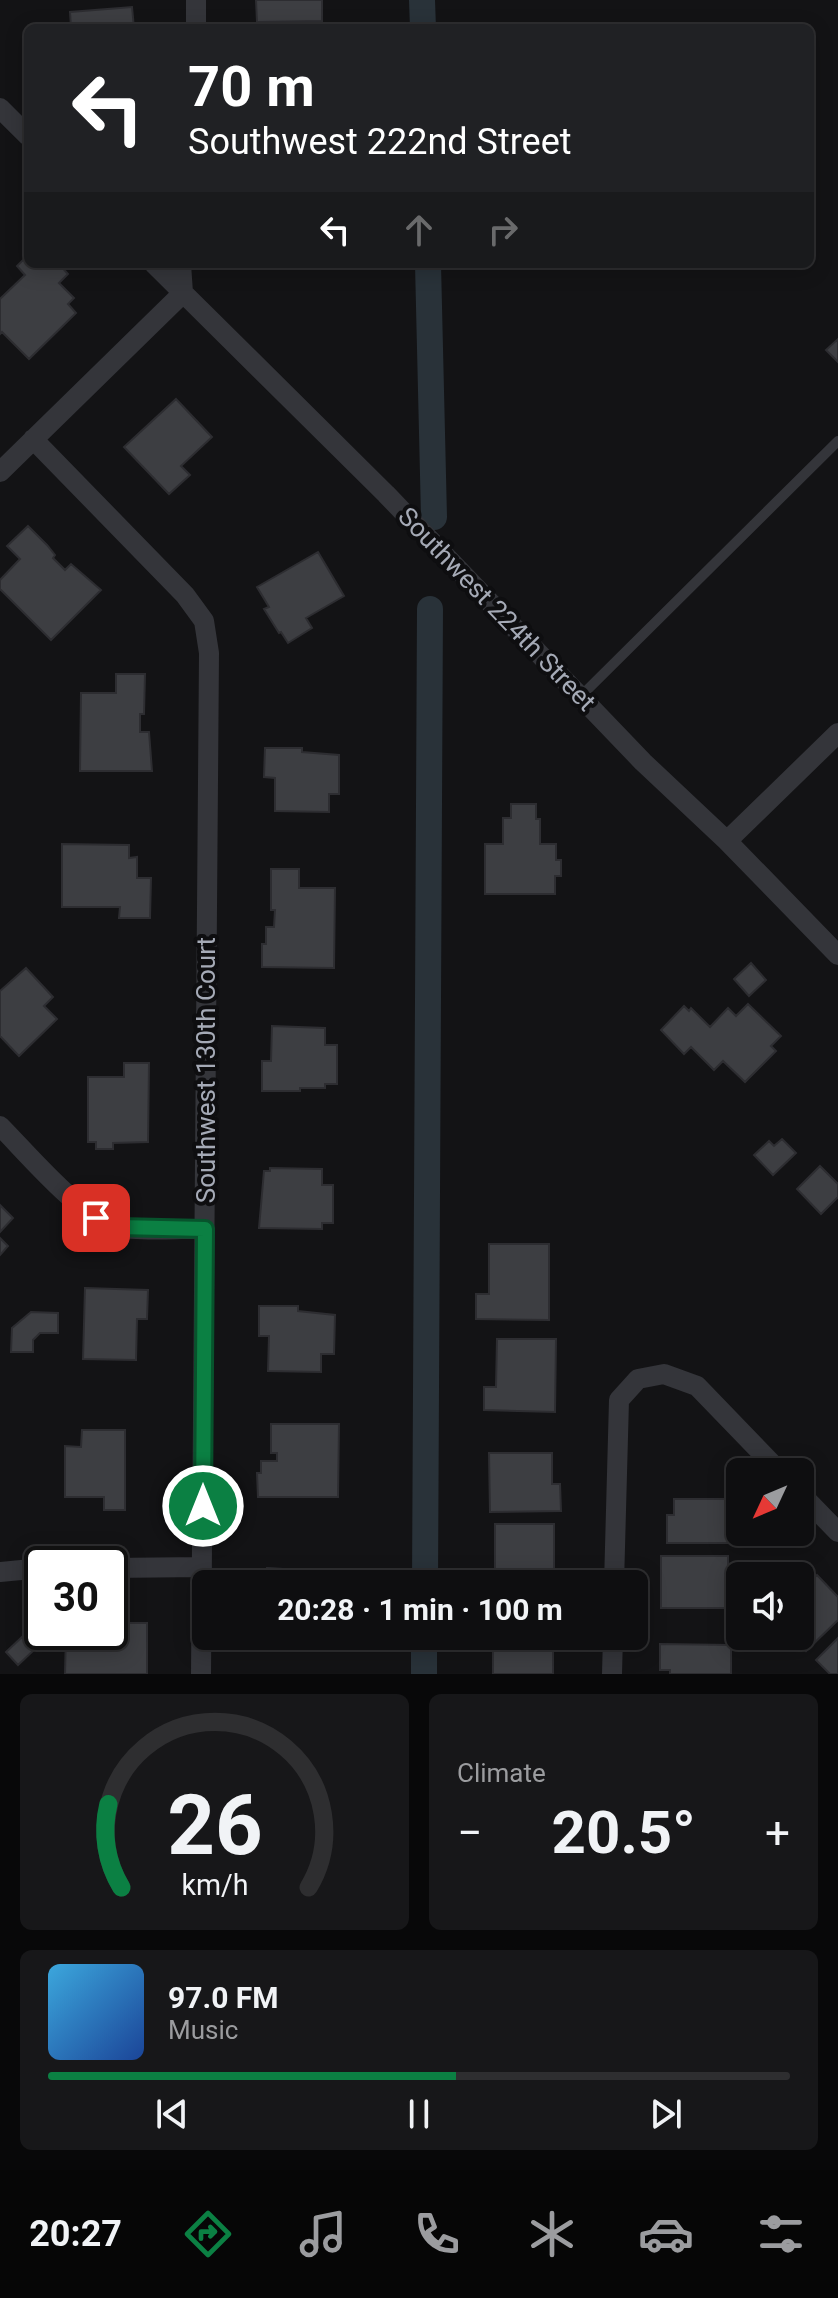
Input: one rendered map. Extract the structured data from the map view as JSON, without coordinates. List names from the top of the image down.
{
  "streets": {
    "street": ["Southwest 224th Street", "Southwest 130th Court"]
  },
  "north": "bottom left",
  "page": {
    "turn": ["70 m", "Southwest 222nd Street"],
    "limit": "30",
    "trip": "20:28 · 1 min · 100 m",
    "tile": "Climate",
    "heat": ["−", "20.5°", "+"],
    "song": ["97.0 FM", "Music"],
    "tabs": "20:27",
    "gauge": ["26", "km/h"]
  }
}
